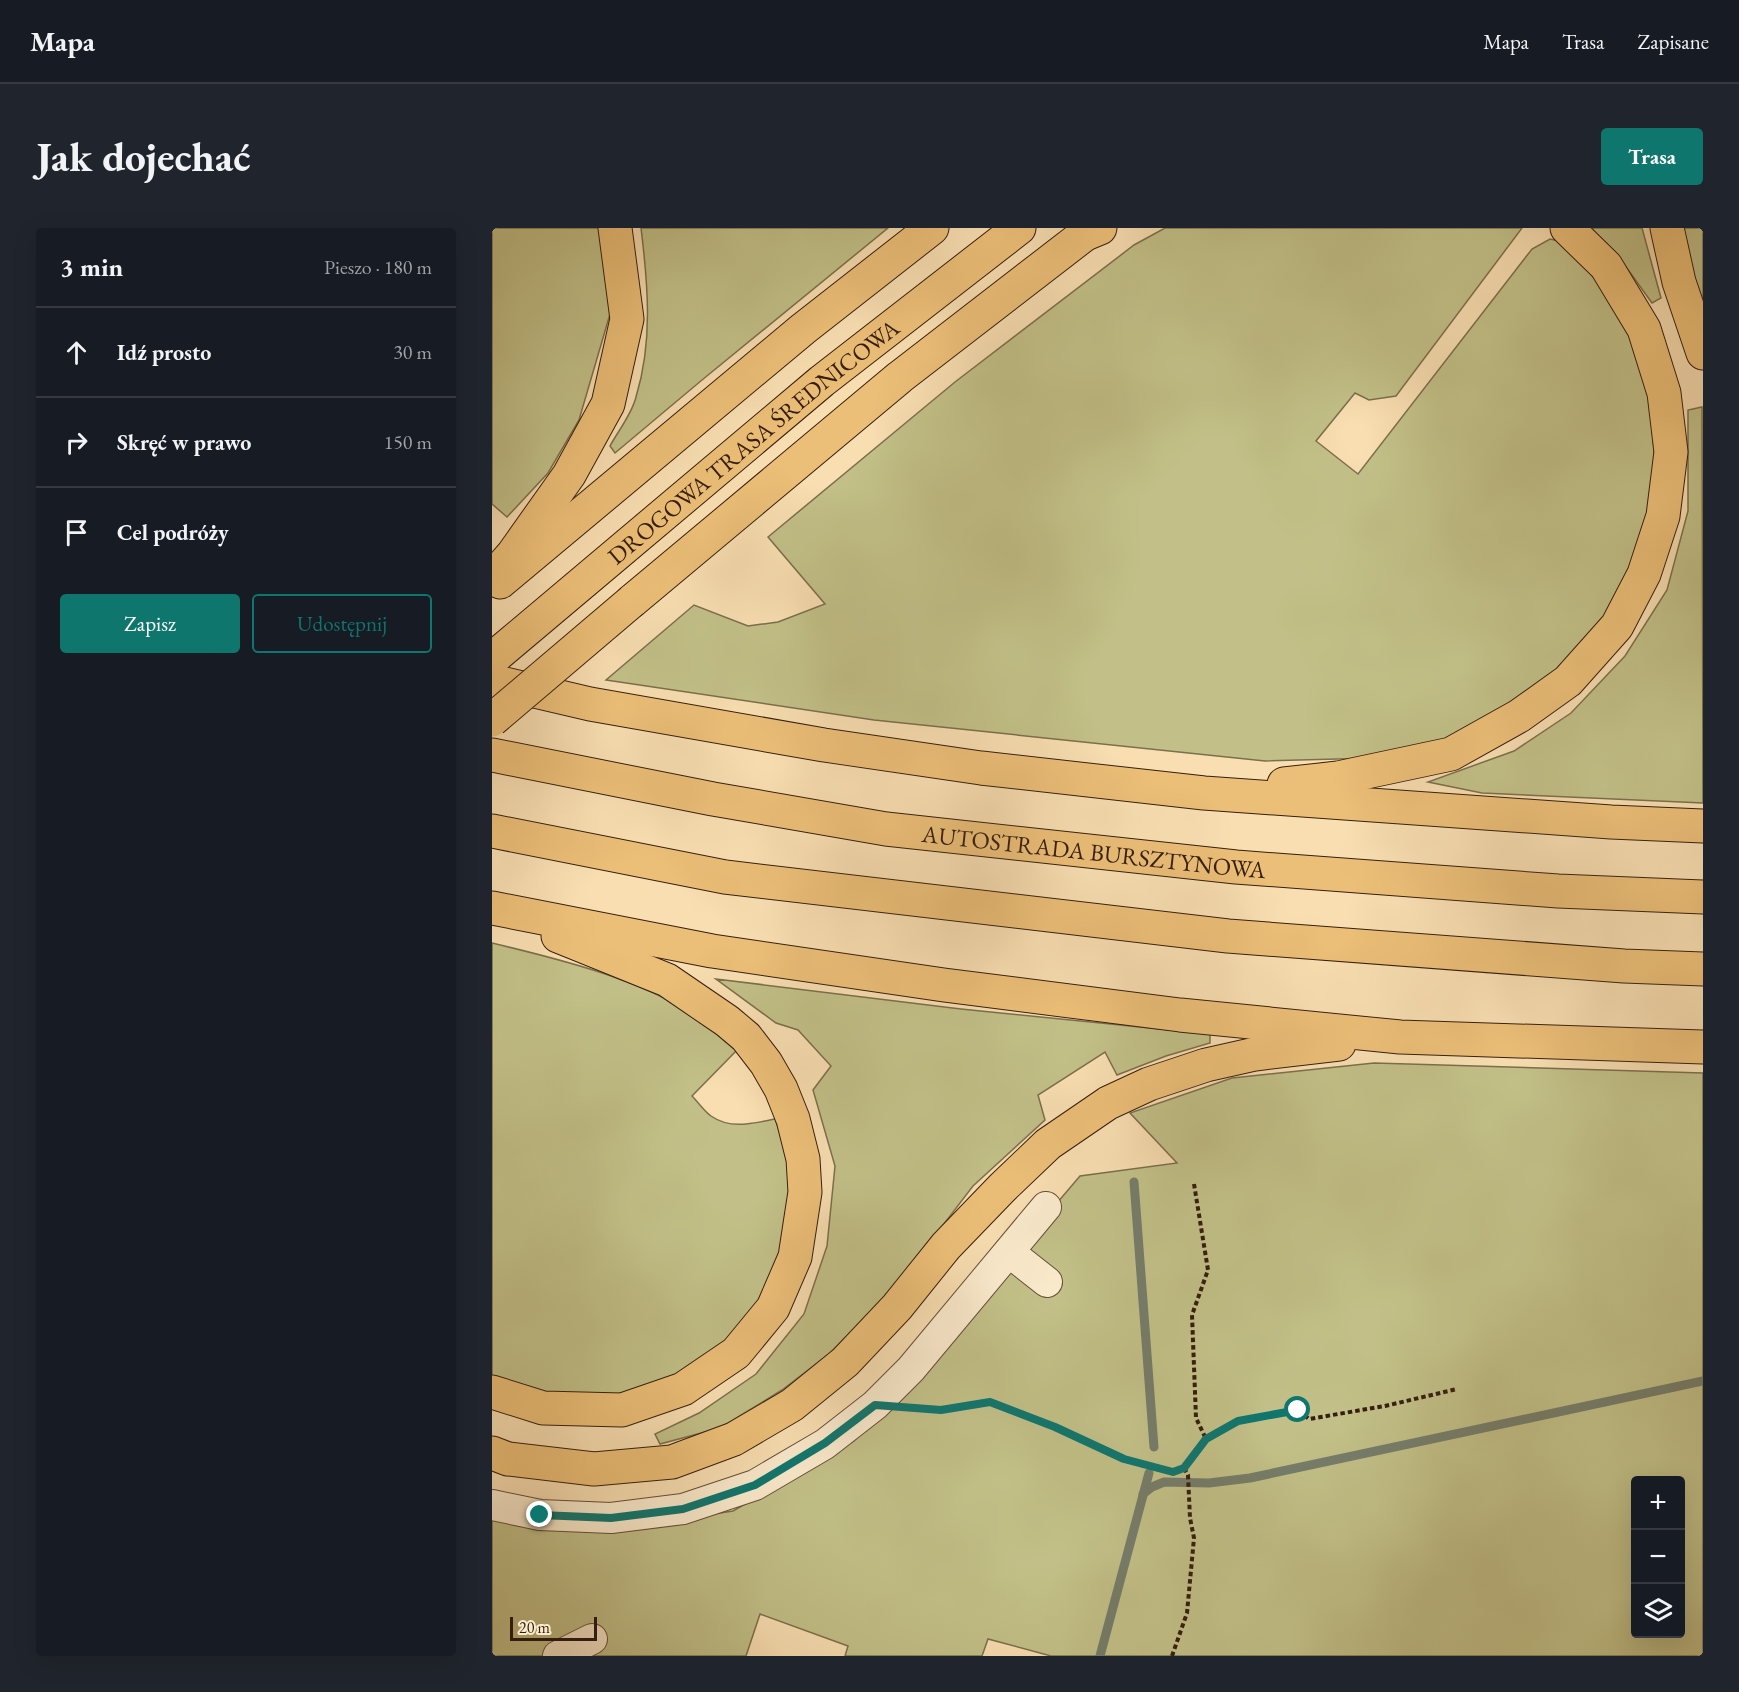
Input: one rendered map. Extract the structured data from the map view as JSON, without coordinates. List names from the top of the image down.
{
  "streets": {
    "main road": ["DROGOWA TRASA ŚREDNICOWA", "AUTOSTRADA BURSZTYNOWA"]
  },
  "scale_bar": "20 m",
  "page": {
    "header": "Mapa",
    "nav": ["Mapa", "Trasa", "Zapisane"],
    "buttons": [
      "Trasa",
      ["Zapisz", "Udostępnij"]
    ],
    "title": "Jak dojechać",
    "heading": ["3 min", "Pieszo · 180 m"],
    "list": [
      ["Idź prosto", "30 m"],
      ["Skręć w prawo", "150 m"],
      "Cel podróży"
    ],
    "map_buttons": ["+", "−"],
    "scale": "20 m"
  }
}
